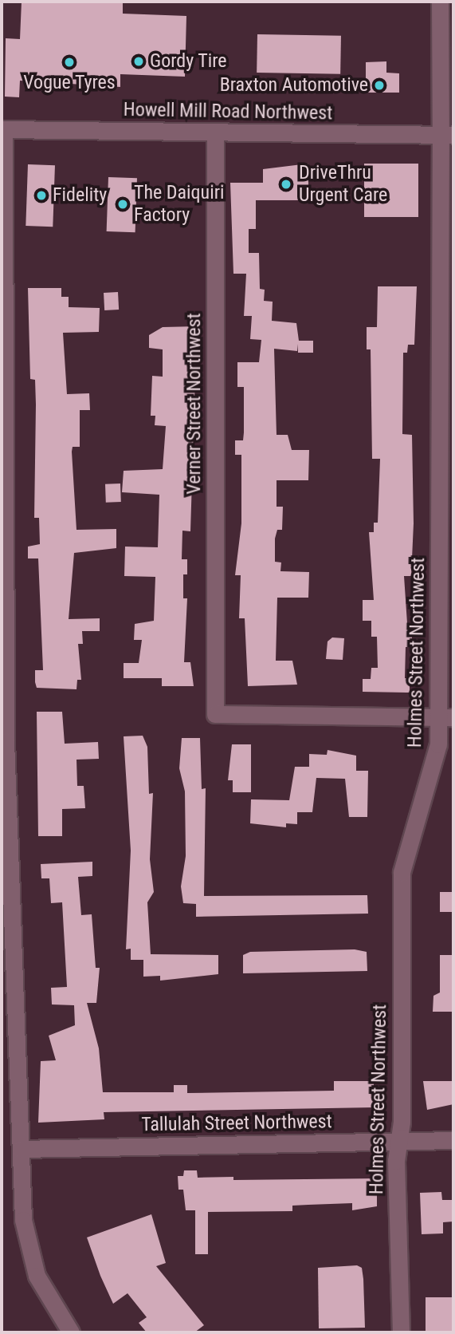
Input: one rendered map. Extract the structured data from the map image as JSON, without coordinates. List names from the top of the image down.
{
  "streets": {
    "street": [
      "Howell Mill Road Northwest",
      "Verner Street Northwest",
      "Holmes Street Northwest",
      "Tallulah Street Northwest"
    ]
  },
  "crossings": [
    ["Howell Mill Road Northwest", "Verner Street Northwest"],
    ["Howell Mill Road Northwest", "Holmes Street Northwest"],
    ["Verner Street Northwest", "Holmes Street Northwest"],
    ["Holmes Street Northwest", "Tallulah Street Northwest"]
  ],
  "places": [
    "Gordy Tire",
    "Vogue Tyres",
    "Braxton Automotive",
    "DriveThru Urgent Care",
    "Fidelity",
    "The Daiquiri Factory"
  ]
}
